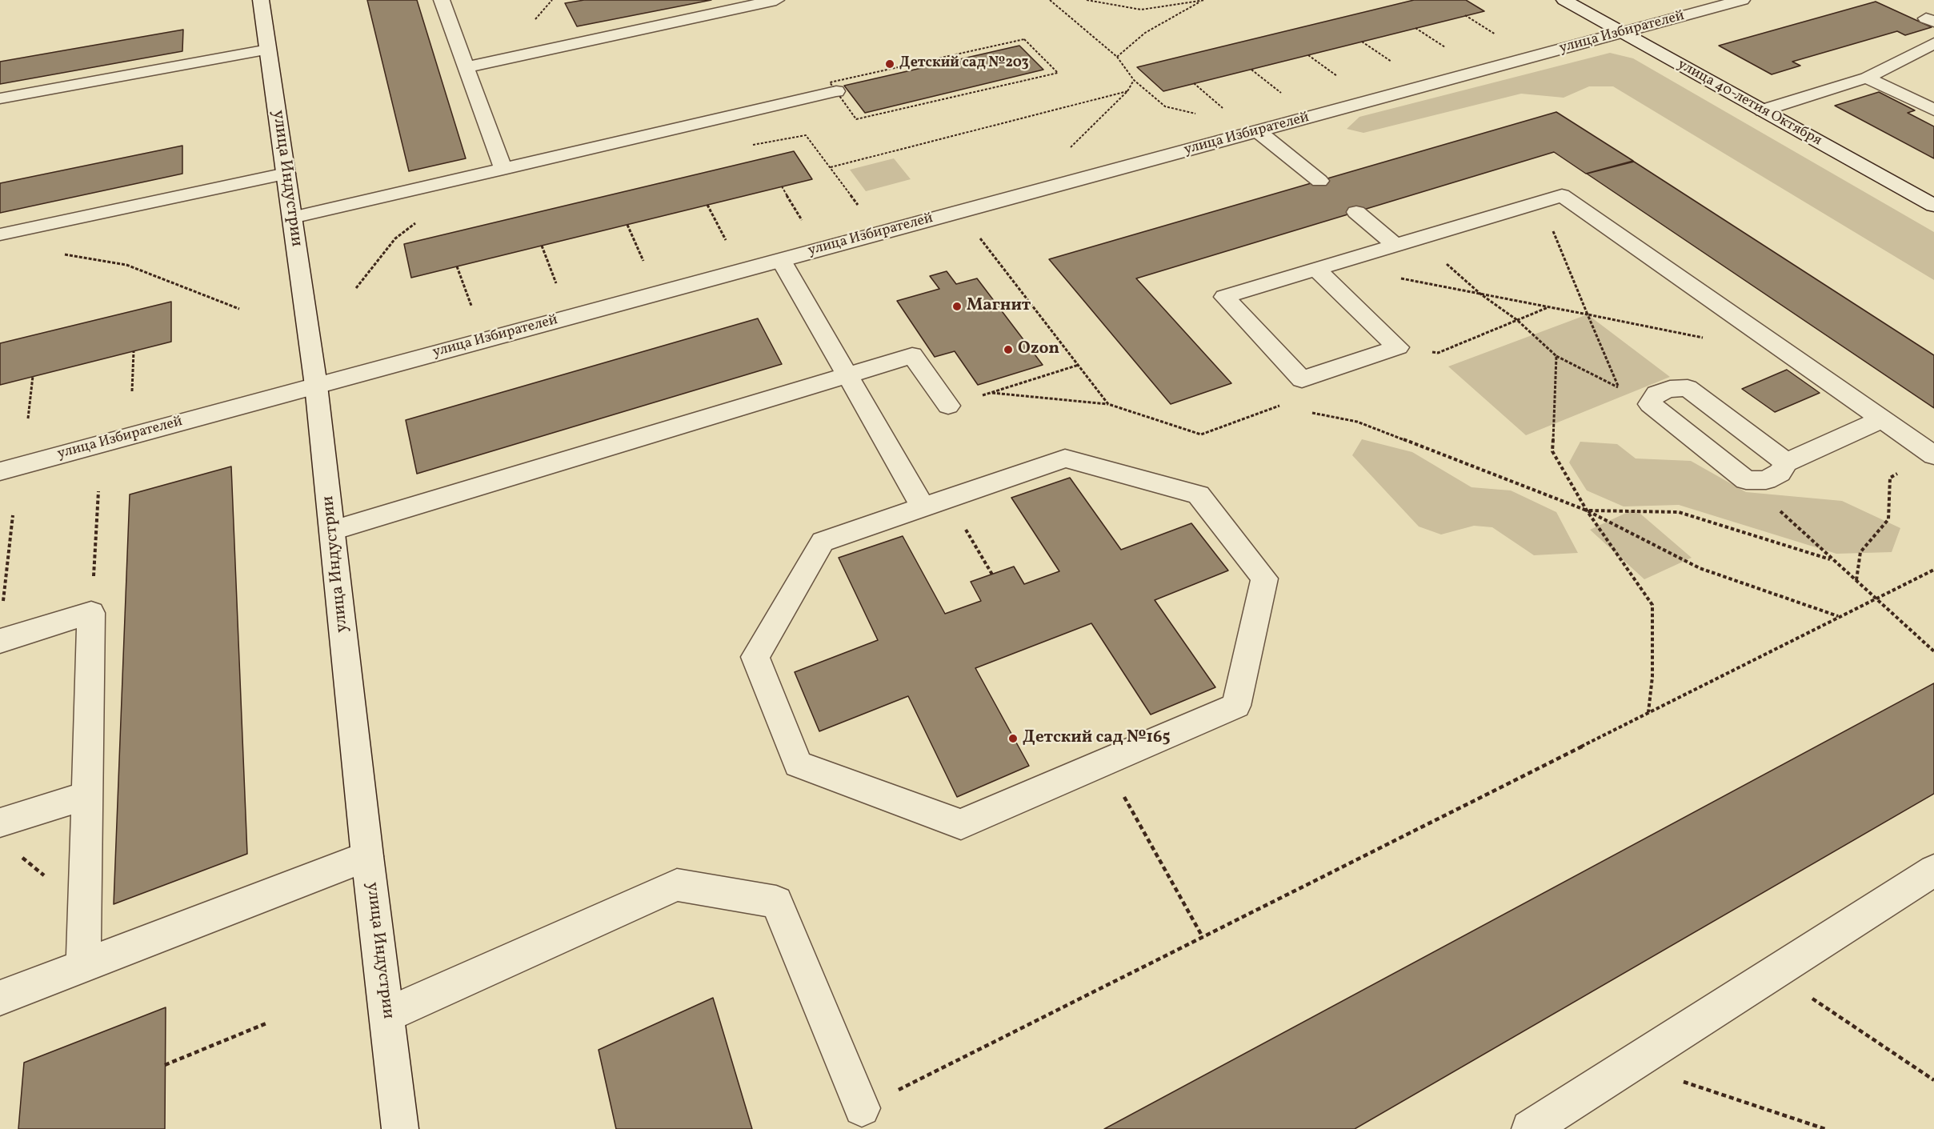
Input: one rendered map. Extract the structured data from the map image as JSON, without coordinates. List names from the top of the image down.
{
  "streets": {
    "street": ["улица Избирателей", "улица 40-летия Октября", "улица Индустрии"]
  },
  "crossings": [
    ["улица Избирателей", "улица 40-летия Октября"],
    ["улица Избирателей", "улица Индустрии"]
  ],
  "places": [
    "Детский сад №203",
    "Магнит",
    "Ozon",
    "Детский сад №165"
  ]
}
